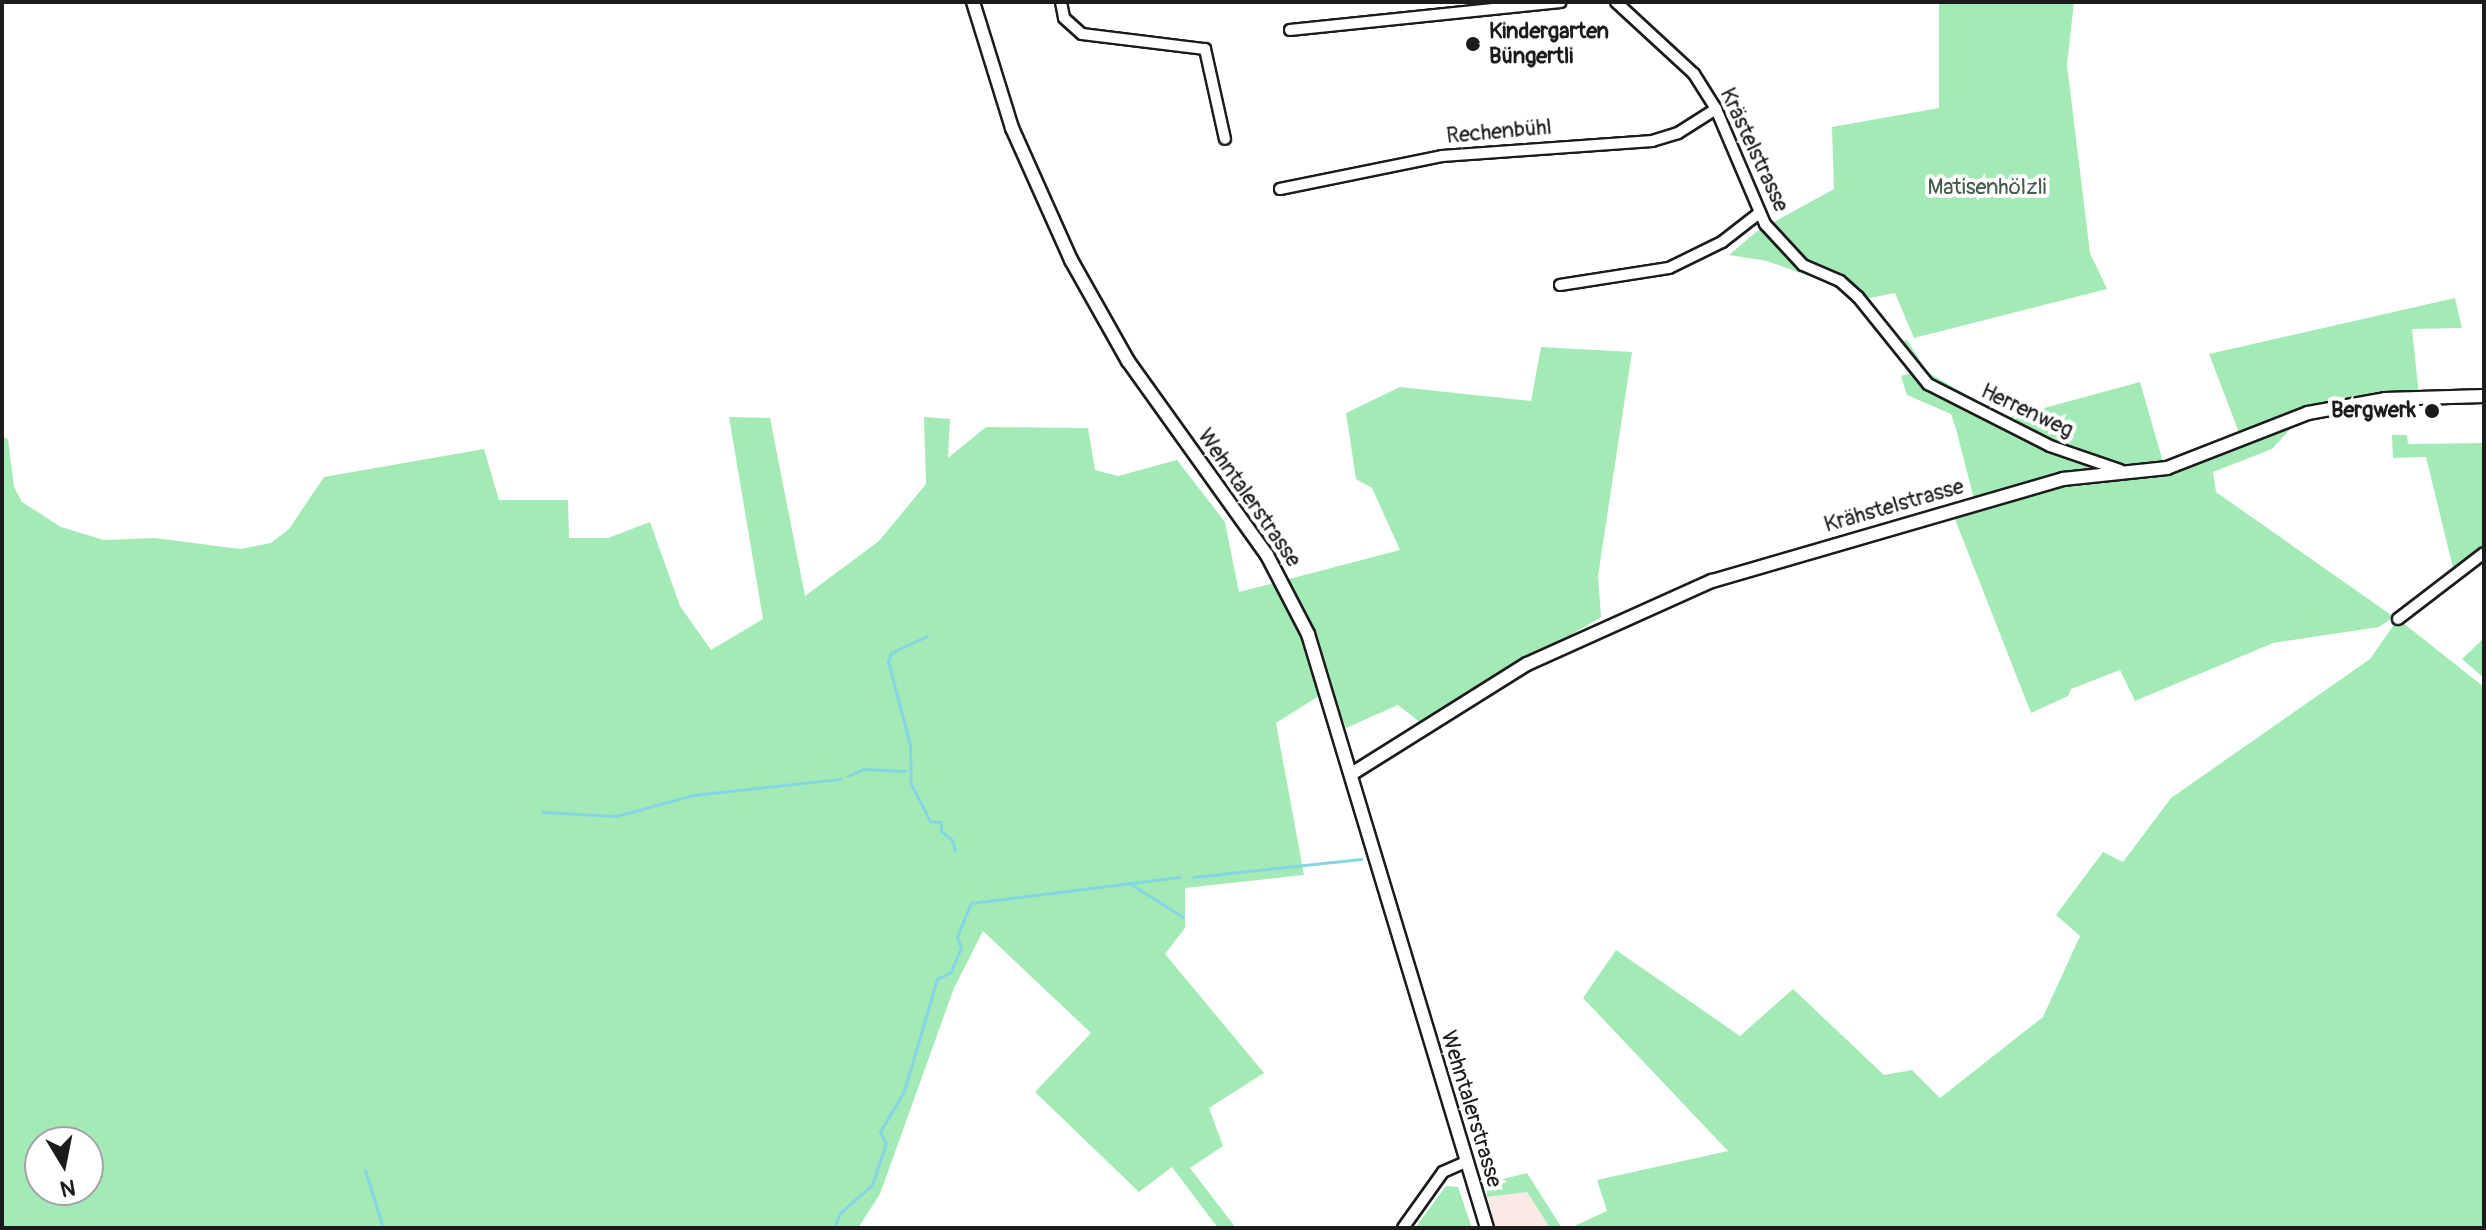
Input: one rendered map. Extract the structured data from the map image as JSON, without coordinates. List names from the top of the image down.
{
  "streets": {
    "main road": ["Wehntalerstrasse", "Krähstelstrasse"],
    "street": ["Rechenbühl", "Krästelstrasse", "Herrenweg"]
  },
  "crossings": [
    ["Rechenbühl", "Krästelstrasse"],
    ["Krästelstrasse", "Herrenweg"],
    ["Herrenweg", "Krähstelstrasse"],
    ["Wehntalerstrasse", "Krähstelstrasse"]
  ],
  "parks": ["Matisenhölzli"],
  "places": ["Kindergarten Büngertli", "Bergwerk"],
  "north": "bottom"
}
